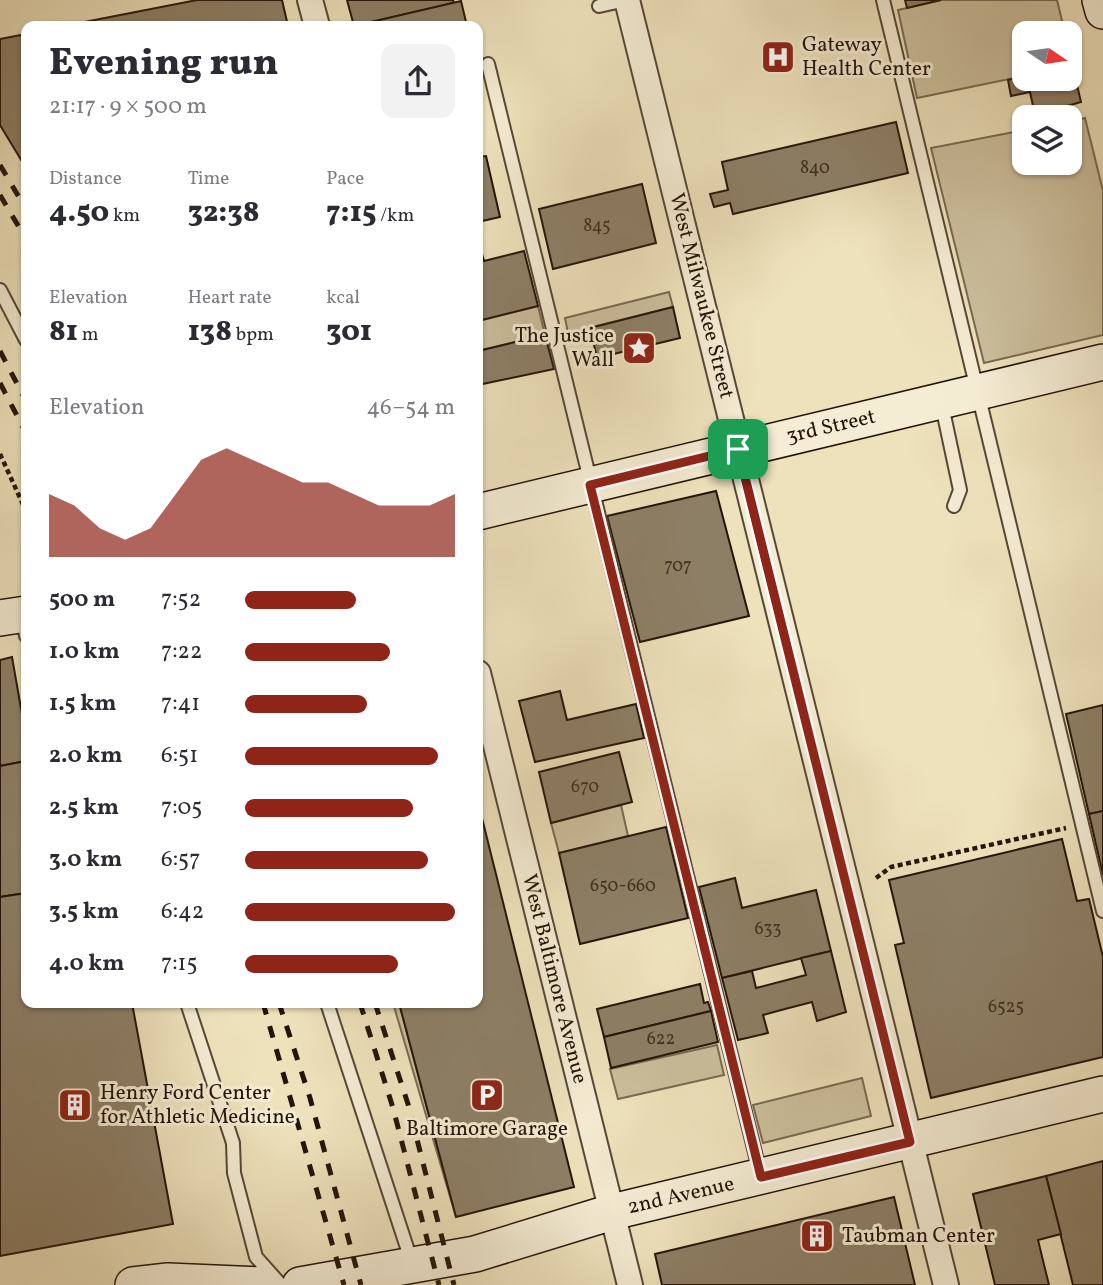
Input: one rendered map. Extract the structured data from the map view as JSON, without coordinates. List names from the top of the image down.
{
  "streets": {
    "street": [
      "West Milwaukee Street",
      "3rd Street",
      "West Baltimore Avenue",
      "2nd Avenue"
    ]
  },
  "crossings": [
    ["West Milwaukee Street", "3rd Street"],
    ["West Milwaukee Street", "2nd Avenue"],
    ["West Baltimore Avenue", "2nd Avenue"]
  ],
  "places": {
    "hospital": ["Gateway Health Center"],
    "place": ["The Justice Wall"],
    "parking": ["Baltimore Garage"],
    "building": ["Henry Ford Center for Athletic Medicine", "Taubman Center"]
  },
  "house_numbers": [
    "840",
    "845",
    "707",
    "670",
    "650-660",
    "633",
    "6525",
    "622"
  ],
  "north": "right",
  "page": {
    "heading": ["Evening run", "21:17 · 9 × 500 m"],
    "stats": [
      ["Distance", "4.50 km"],
      ["Time", "32:38"],
      ["Pace", "7:15 /km"],
      ["Elevation", "81 m"],
      ["Heart rate", "138 bpm"],
      ["kcal", "301"]
    ],
    "chart": ["Elevation", "46–54 m"],
    "list": [
      {
        "name": "500 m",
        "note": "7:52"
      },
      {
        "name": "1.0 km",
        "note": "7:22"
      },
      {
        "name": "1.5 km",
        "note": "7:41"
      },
      {
        "name": "2.0 km",
        "note": "6:51"
      },
      {
        "name": "2.5 km",
        "note": "7:05"
      },
      {
        "name": "3.0 km",
        "note": "6:57"
      },
      {
        "name": "3.5 km",
        "note": "6:42"
      },
      {
        "name": "4.0 km",
        "note": "7:15"
      }
    ]
  }
}
